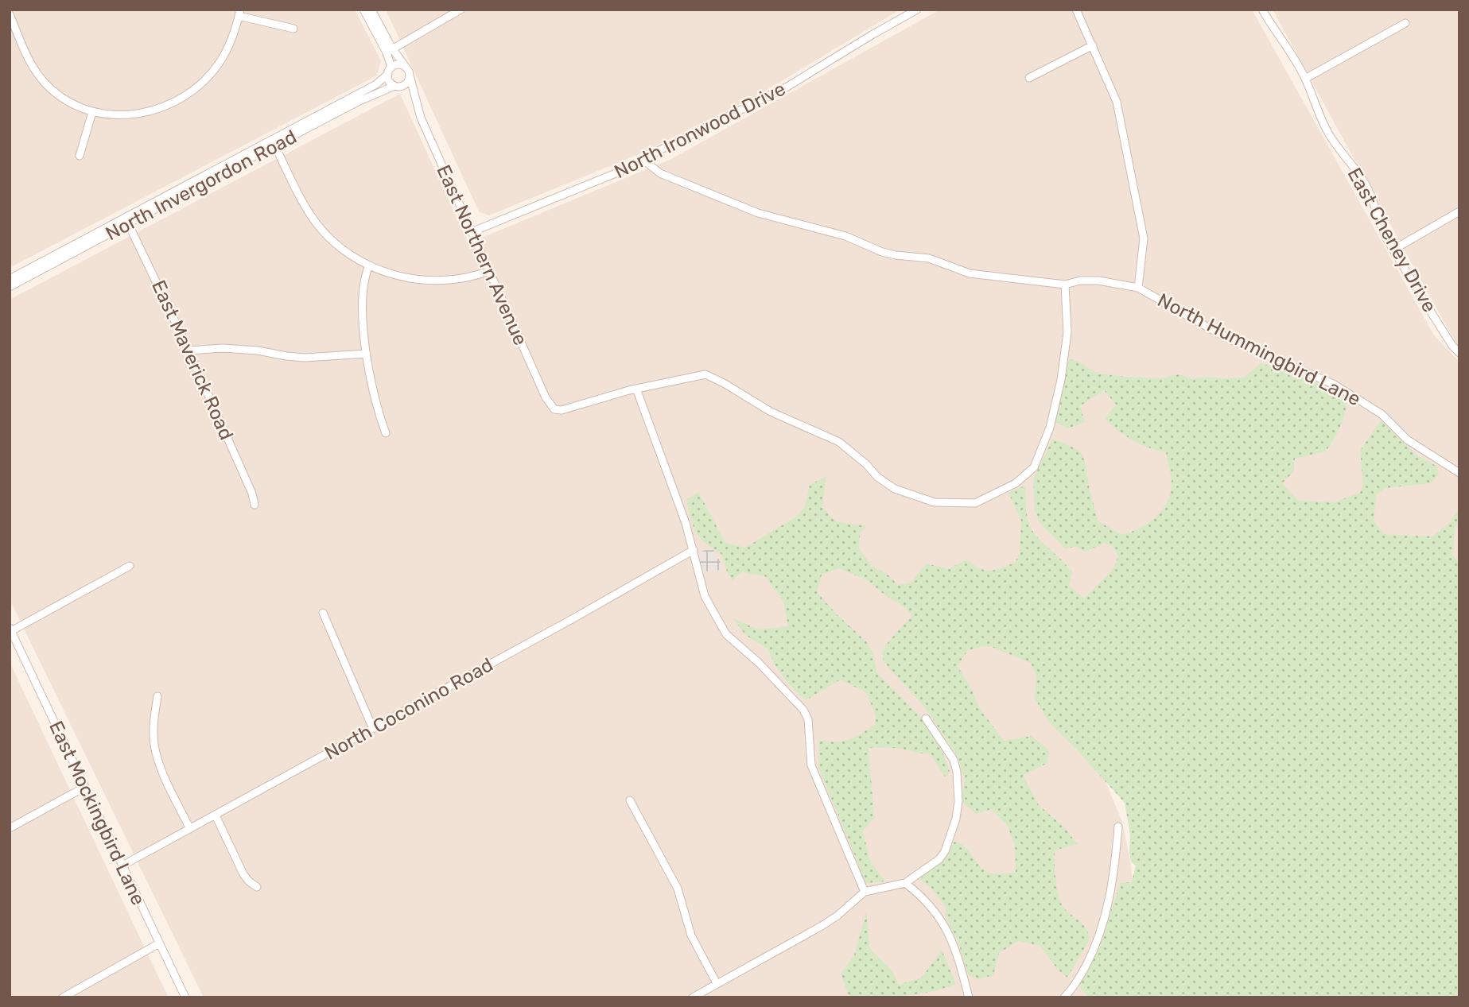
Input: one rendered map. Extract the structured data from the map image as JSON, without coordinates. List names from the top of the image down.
{
  "streets": {
    "street": [
      "North Ironwood Drive",
      "North Invergordon Road",
      "East Cheney Drive",
      "East Northern Avenue",
      "North Hummingbird Lane",
      "East Maverick Road",
      "North Coconino Road",
      "East Mockingbird Lane"
    ]
  },
  "crossings": [
    ["North Ironwood Drive", "East Northern Avenue"],
    ["North Invergordon Road", "East Northern Avenue"],
    ["North Invergordon Road", "East Maverick Road"],
    ["North Coconino Road", "East Mockingbird Lane"]
  ]
}
